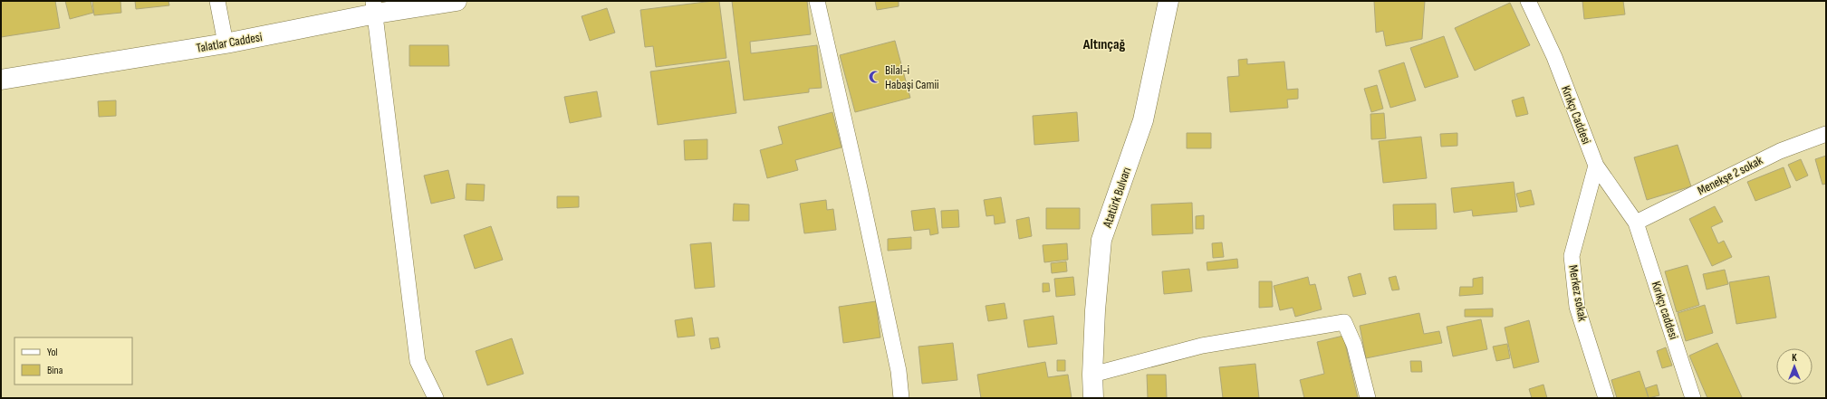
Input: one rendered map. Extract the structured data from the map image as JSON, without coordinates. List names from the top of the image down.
{
  "streets": {
    "street": [
      "Talatlar Caddesi",
      "Kırıkçı Caddesi",
      "Menekşe 2 sokak",
      "Atatürk Bulvarı",
      "Merkez sokak",
      "Kırıkçı caddesi"
    ]
  },
  "crossings": [
    ["Kırıkçı Caddesi", "Menekşe 2 sokak"],
    ["Kırıkçı Caddesi", "Merkez sokak"],
    ["Kırıkçı Caddesi", "Kırıkçı caddesi"],
    ["Menekşe 2 sokak", "Kırıkçı caddesi"]
  ],
  "districts": ["Altınçağ"],
  "places": {
    "mosque": ["Bilal-i Habaşi Camii"]
  },
  "legend": ["Yol", "Bina"],
  "north": "top"
}
